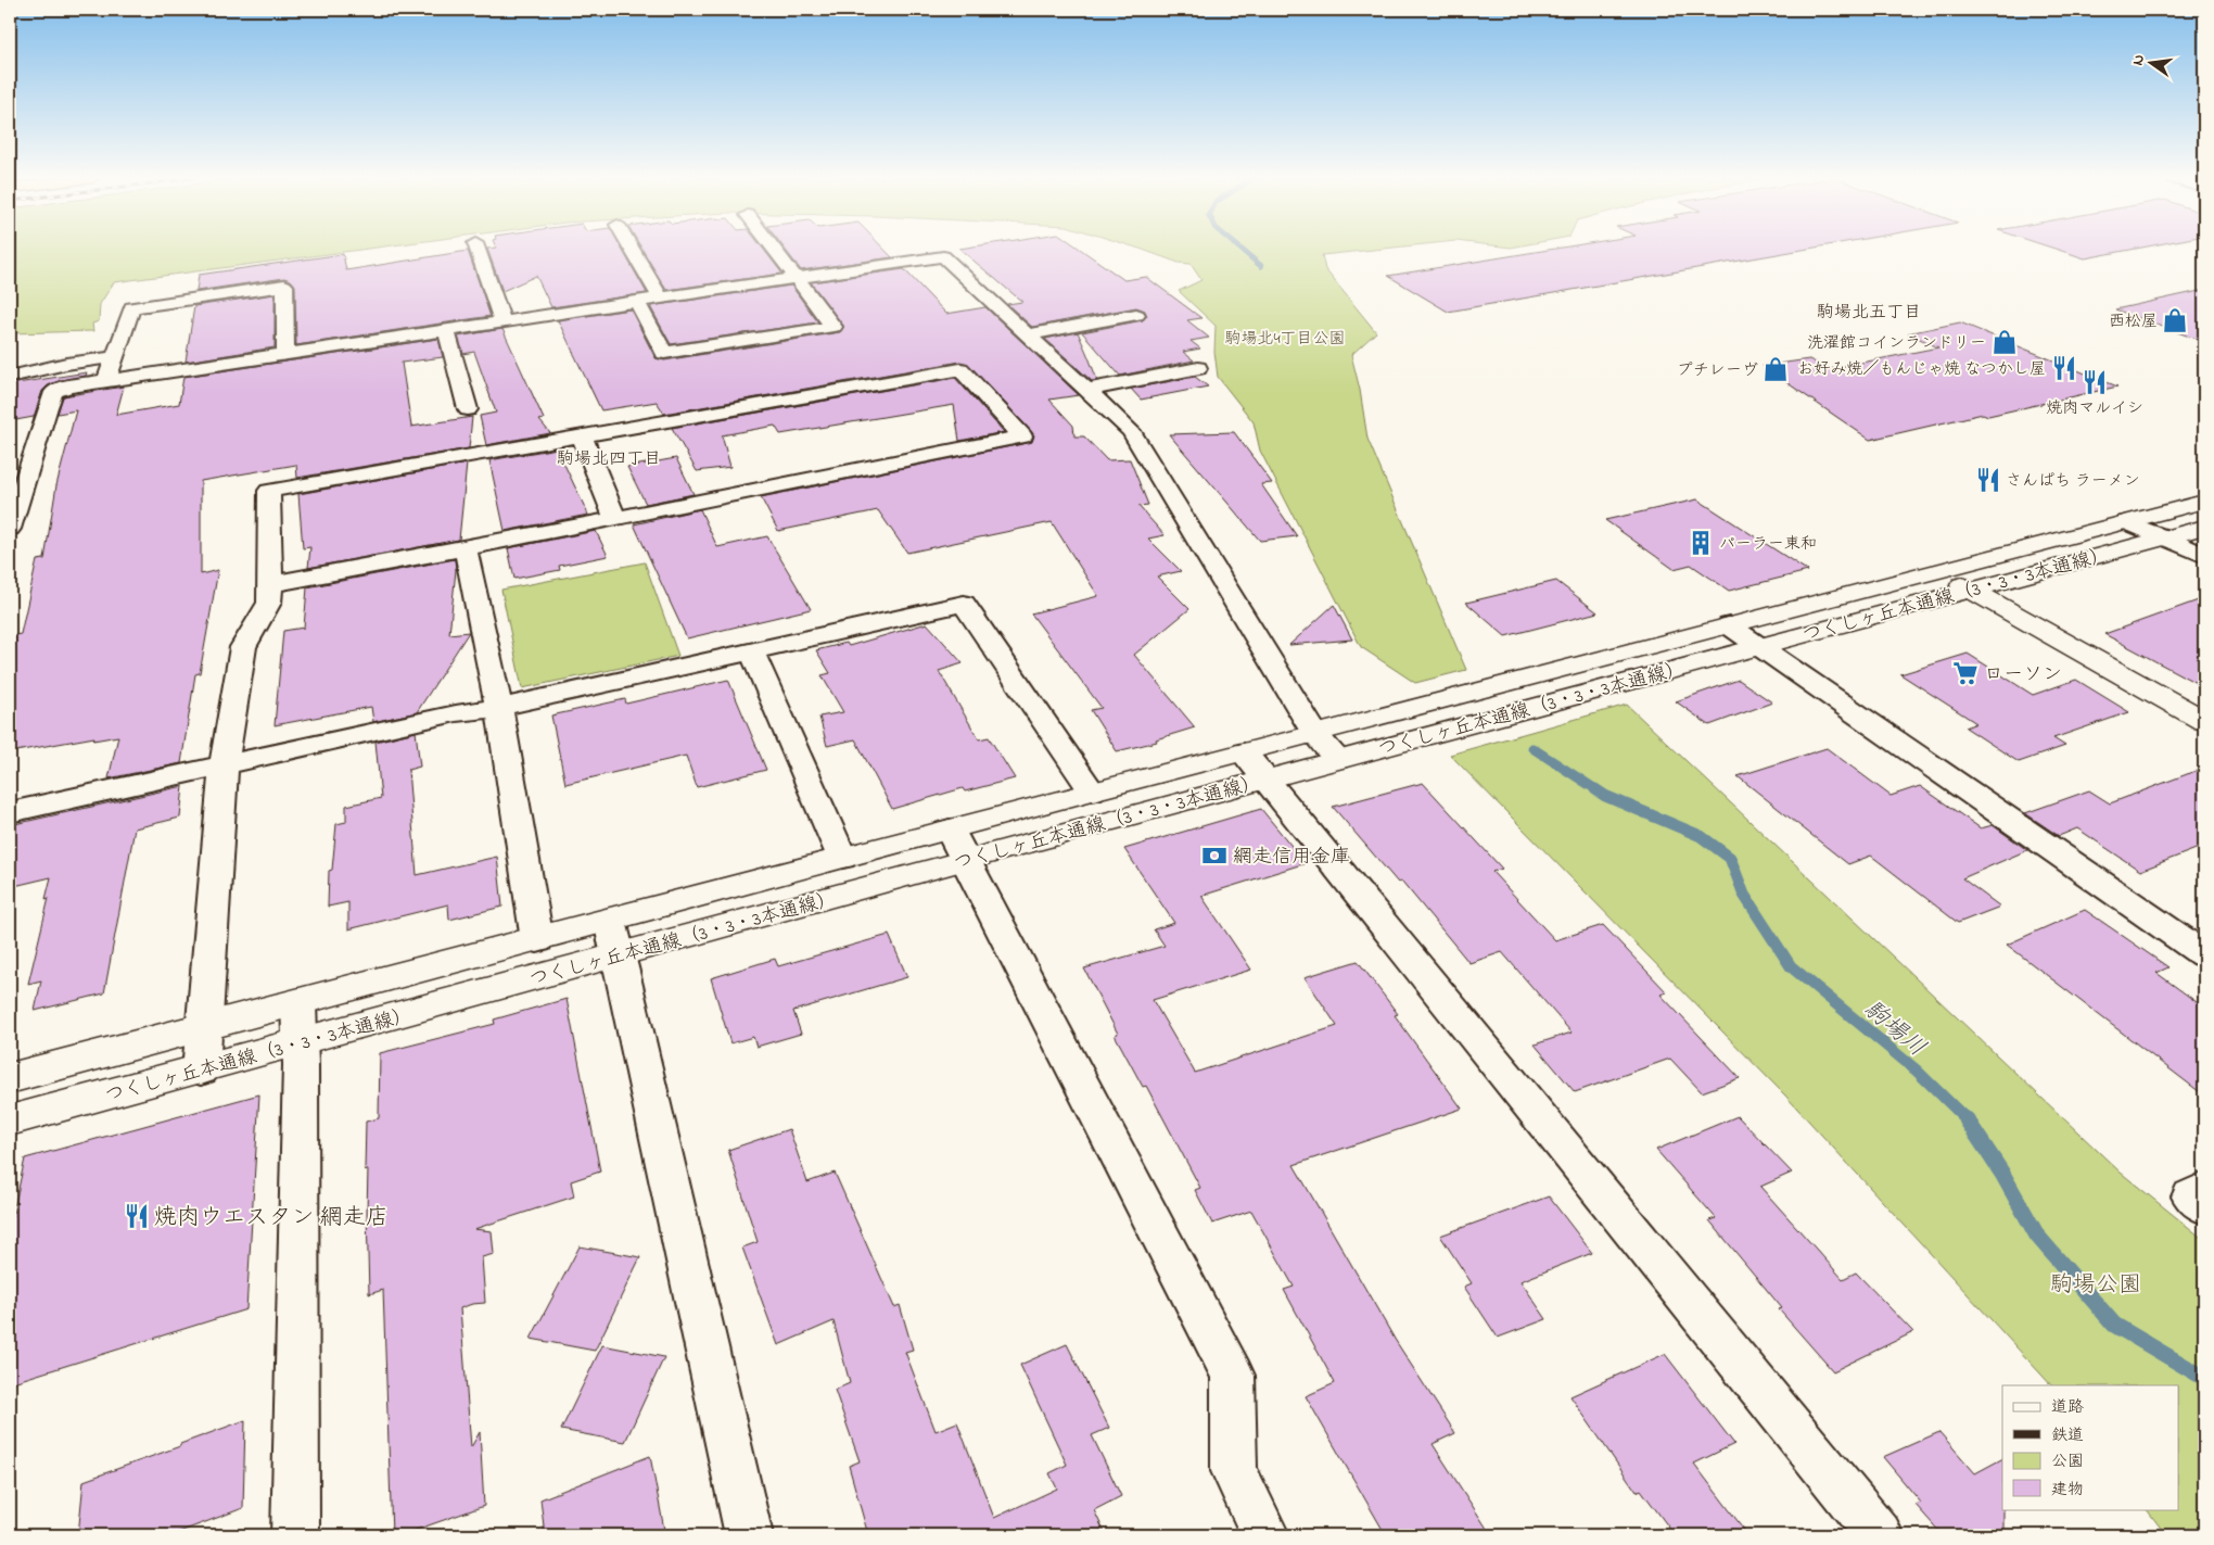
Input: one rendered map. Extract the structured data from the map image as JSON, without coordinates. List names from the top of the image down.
{
  "streets": {
    "street": ["つくしヶ丘本通線（3・3・3本通線）"]
  },
  "districts": ["駒場北五丁目", "駒場北四丁目"],
  "water": ["駒場川"],
  "parks": ["駒場北4丁目公園", "駒場公園"],
  "places": {
    "shop": ["西松屋", "洗濯館コインランドリー", "プチレーヴ"],
    "restaurant": [
      "お好み焼／もんじゃ焼 なつかし屋",
      "焼肉マルイシ",
      "さんぱち ラーメン",
      "焼肉ウエスタン 網走店"
    ],
    "building": ["パーラー東和"],
    "supermarket": ["ローソン"],
    "bank": ["網走信用金庫"]
  },
  "legend": [
    "道路",
    "鉄道",
    "公園",
    "建物"
  ],
  "north": "left"
}
